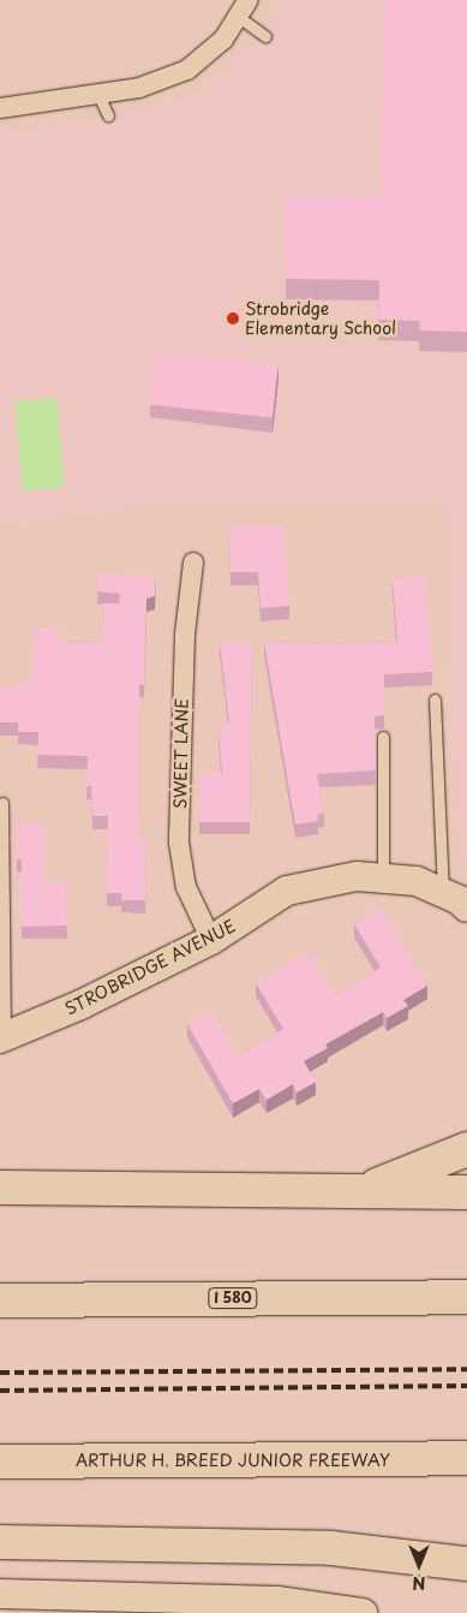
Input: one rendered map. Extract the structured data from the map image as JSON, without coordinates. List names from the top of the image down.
{
  "streets": {
    "highway": ["I 580", "ARTHUR H. BREED JUNIOR FREEWAY"],
    "street": ["SWEET LANE", "STROBRIDGE AVENUE"]
  },
  "crossings": [
    ["SWEET LANE", "STROBRIDGE AVENUE"]
  ],
  "places": ["Strobridge Elementary School"],
  "north": "bottom"
}
